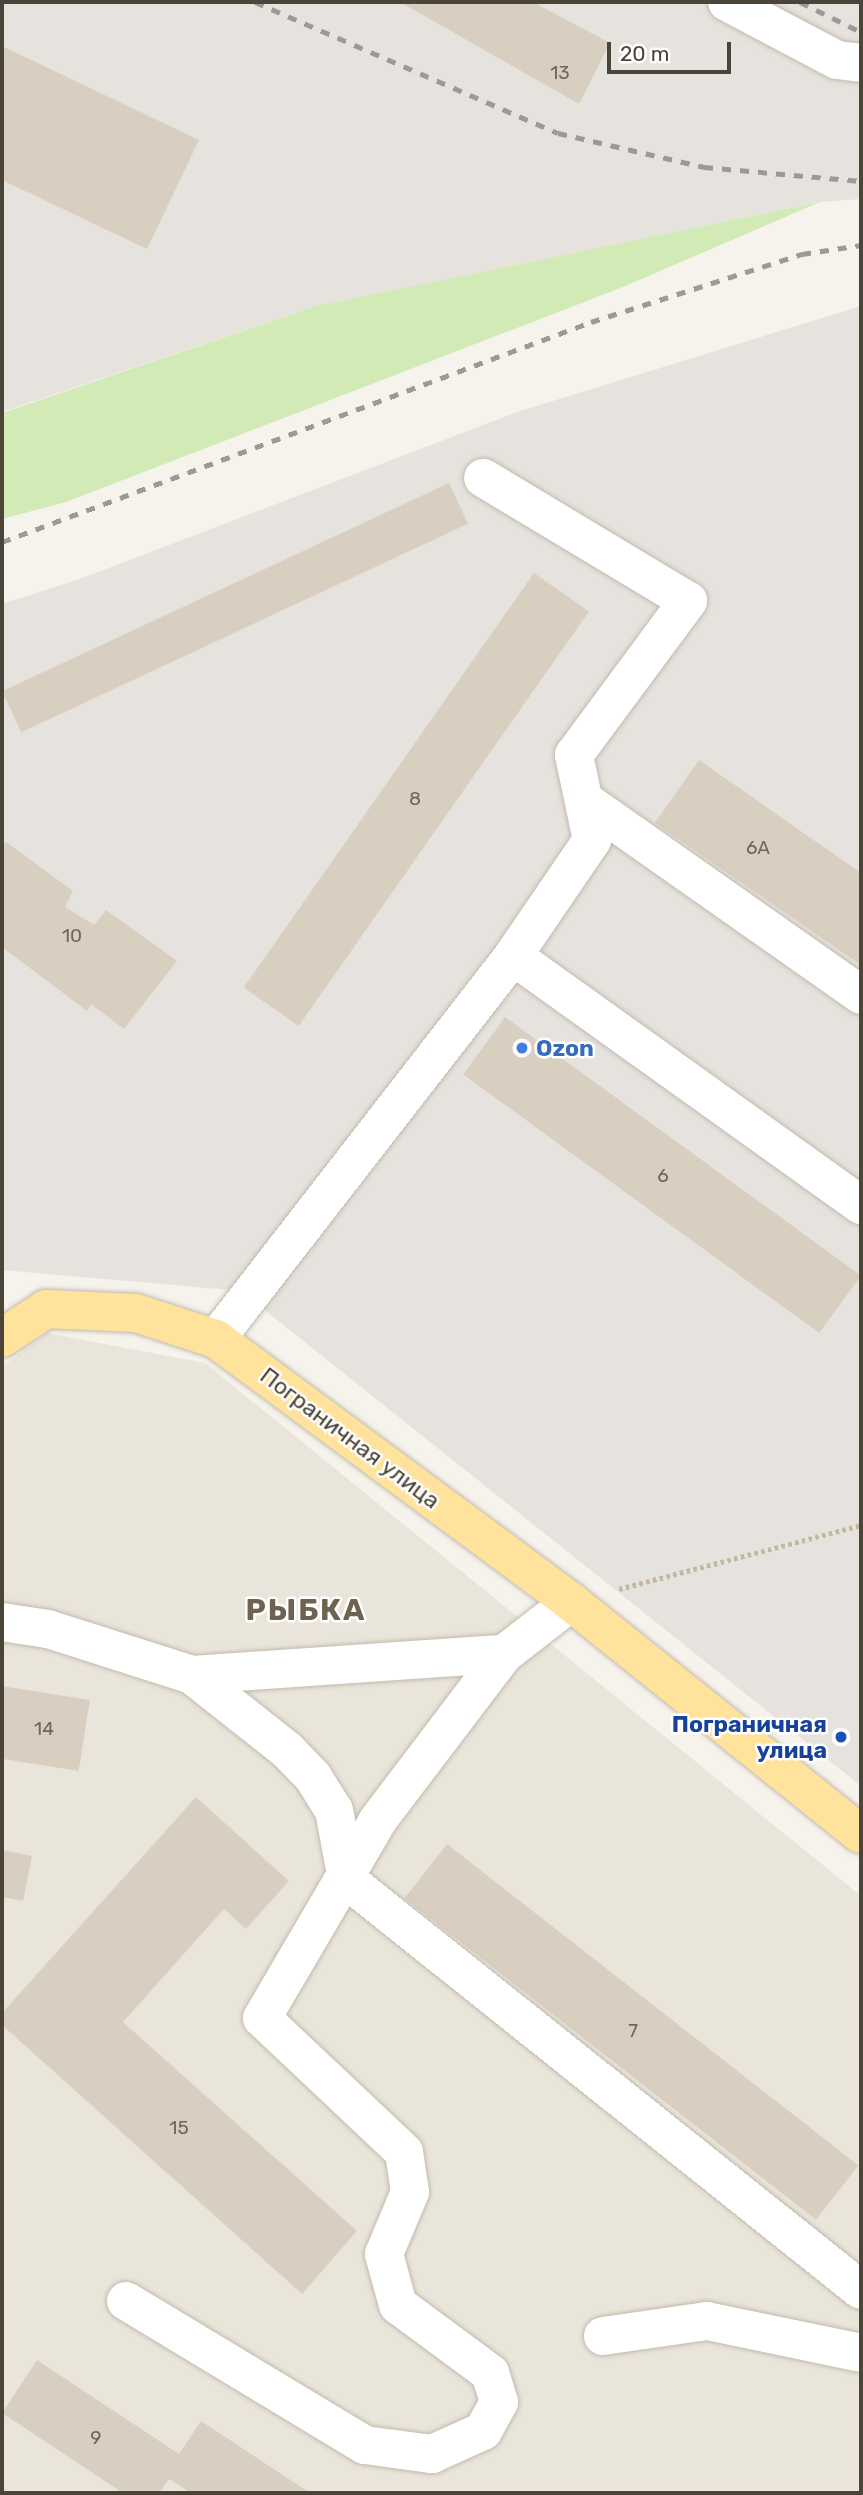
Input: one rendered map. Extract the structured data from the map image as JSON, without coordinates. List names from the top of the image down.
{
  "streets": {
    "main road": ["Пограничная улица"]
  },
  "districts": ["РЫБКА"],
  "places": ["Ozon", "Пограничная улица"],
  "house_numbers": [
    "13",
    "8",
    "6А",
    "10",
    "6",
    "14",
    "7",
    "15",
    "9"
  ],
  "scale_bar": "20 m"
}
